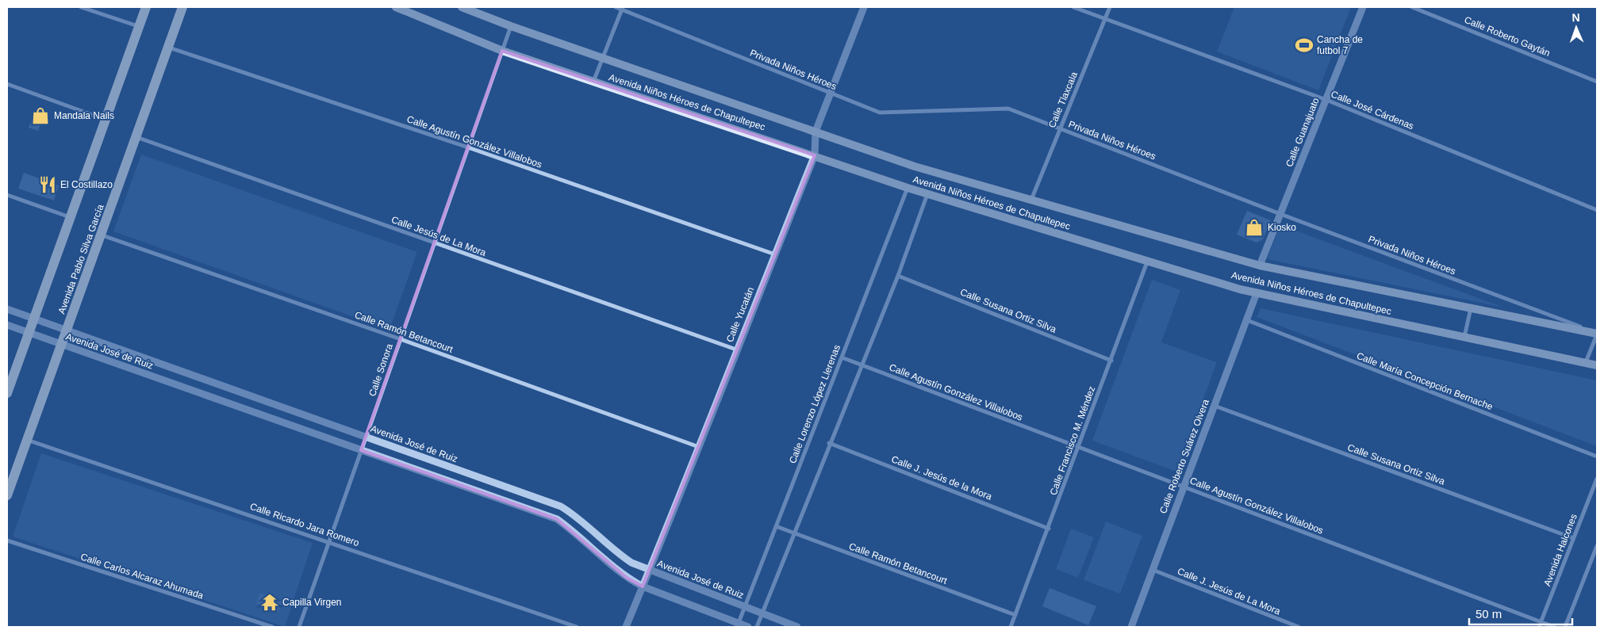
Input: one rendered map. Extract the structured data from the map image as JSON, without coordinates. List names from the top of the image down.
{
  "streets": {
    "main road": ["Avenida Niños Héroes de Chapultepec", "Avenida Pablo Silva García"],
    "street": [
      "Calle Roberto Gaytán",
      "Privada Niños Héroes",
      "Calle Tlaxcala",
      "Calle José Cárdenas",
      "Calle Guanajuato",
      "Calle Agustín González Villalobos",
      "Calle Jesús de La Mora",
      "Calle Susana Ortiz Silva",
      "Calle Yucatán",
      "Calle Ramón Betancourt",
      "Avenida José de Ruiz",
      "Calle Sonora",
      "Calle María Concepción Bernache",
      "Calle Lorenzo López Llerenas",
      "Calle Francisco M. Méndez",
      "Calle Roberto Suárez Olvera",
      "Calle J. Jesús de la Mora",
      "Calle Ricardo Jara Romero",
      "Avenida Halcones",
      "Calle Carlos Alcaraz Ahumada",
      "Calle J. Jesús de La Mora"
    ]
  },
  "crossings": [
    ["Privada Niños Héroes", "Calle Tlaxcala"],
    ["Privada Niños Héroes", "Avenida Niños Héroes de Chapultepec"],
    ["Privada Niños Héroes", "Calle Guanajuato"],
    ["Privada Niños Héroes", "Calle Yucatán"],
    ["Calle Tlaxcala", "Avenida Niños Héroes de Chapultepec"],
    ["Calle Tlaxcala", "Calle José Cárdenas"],
    ["Avenida Niños Héroes de Chapultepec", "Calle Guanajuato"],
    ["Avenida Niños Héroes de Chapultepec", "Calle Yucatán"],
    ["Avenida Niños Héroes de Chapultepec", "Calle Sonora"],
    ["Avenida Niños Héroes de Chapultepec", "Calle Lorenzo López Llerenas"],
    ["Avenida Niños Héroes de Chapultepec", "Calle Francisco M. Méndez"],
    ["Avenida Niños Héroes de Chapultepec", "Calle Roberto Suárez Olvera"],
    ["Calle José Cárdenas", "Calle Guanajuato"],
    ["Calle Agustín González Villalobos", "Avenida Pablo Silva García"],
    ["Calle Agustín González Villalobos", "Calle Yucatán"],
    ["Calle Agustín González Villalobos", "Calle Sonora"],
    ["Calle Agustín González Villalobos", "Calle Lorenzo López Llerenas"],
    ["Calle Agustín González Villalobos", "Calle Francisco M. Méndez"],
    ["Calle Agustín González Villalobos", "Calle Roberto Suárez Olvera"],
    ["Calle Agustín González Villalobos", "Avenida Halcones"],
    ["Calle Jesús de La Mora", "Avenida Pablo Silva García"],
    ["Calle Jesús de La Mora", "Calle Yucatán"],
    ["Calle Jesús de La Mora", "Calle Sonora"],
    ["Avenida Pablo Silva García", "Calle Ramón Betancourt"],
    ["Avenida Pablo Silva García", "Avenida José de Ruiz"],
    ["Avenida Pablo Silva García", "Calle Ricardo Jara Romero"],
    ["Calle Susana Ortiz Silva", "Calle Francisco M. Méndez"],
    ["Calle Susana Ortiz Silva", "Calle Roberto Suárez Olvera"],
    ["Calle Susana Ortiz Silva", "Avenida Halcones"],
    ["Calle Yucatán", "Calle Ramón Betancourt"],
    ["Calle Yucatán", "Avenida José de Ruiz"],
    ["Calle Ramón Betancourt", "Calle Sonora"],
    ["Calle Ramón Betancourt", "Calle Lorenzo López Llerenas"],
    ["Calle Ramón Betancourt", "Calle Francisco M. Méndez"],
    ["Avenida José de Ruiz", "Calle Sonora"],
    ["Avenida José de Ruiz", "Calle Lorenzo López Llerenas"],
    ["Calle Sonora", "Calle Ricardo Jara Romero"],
    ["Calle María Concepción Bernache", "Calle Roberto Suárez Olvera"],
    ["Calle Francisco M. Méndez", "Calle J. Jesús de la Mora"],
    ["Calle Roberto Suárez Olvera", "Calle J. Jesús de La Mora"]
  ],
  "places": {
    "sports": ["Cancha de futbol 7"],
    "shop": ["Mandala Nails", "Kiosko"],
    "restaurant": ["El Costillazo"],
    "temple": ["Capilla Virgen"]
  },
  "scale_bar": "50 m",
  "north": "top"
}
